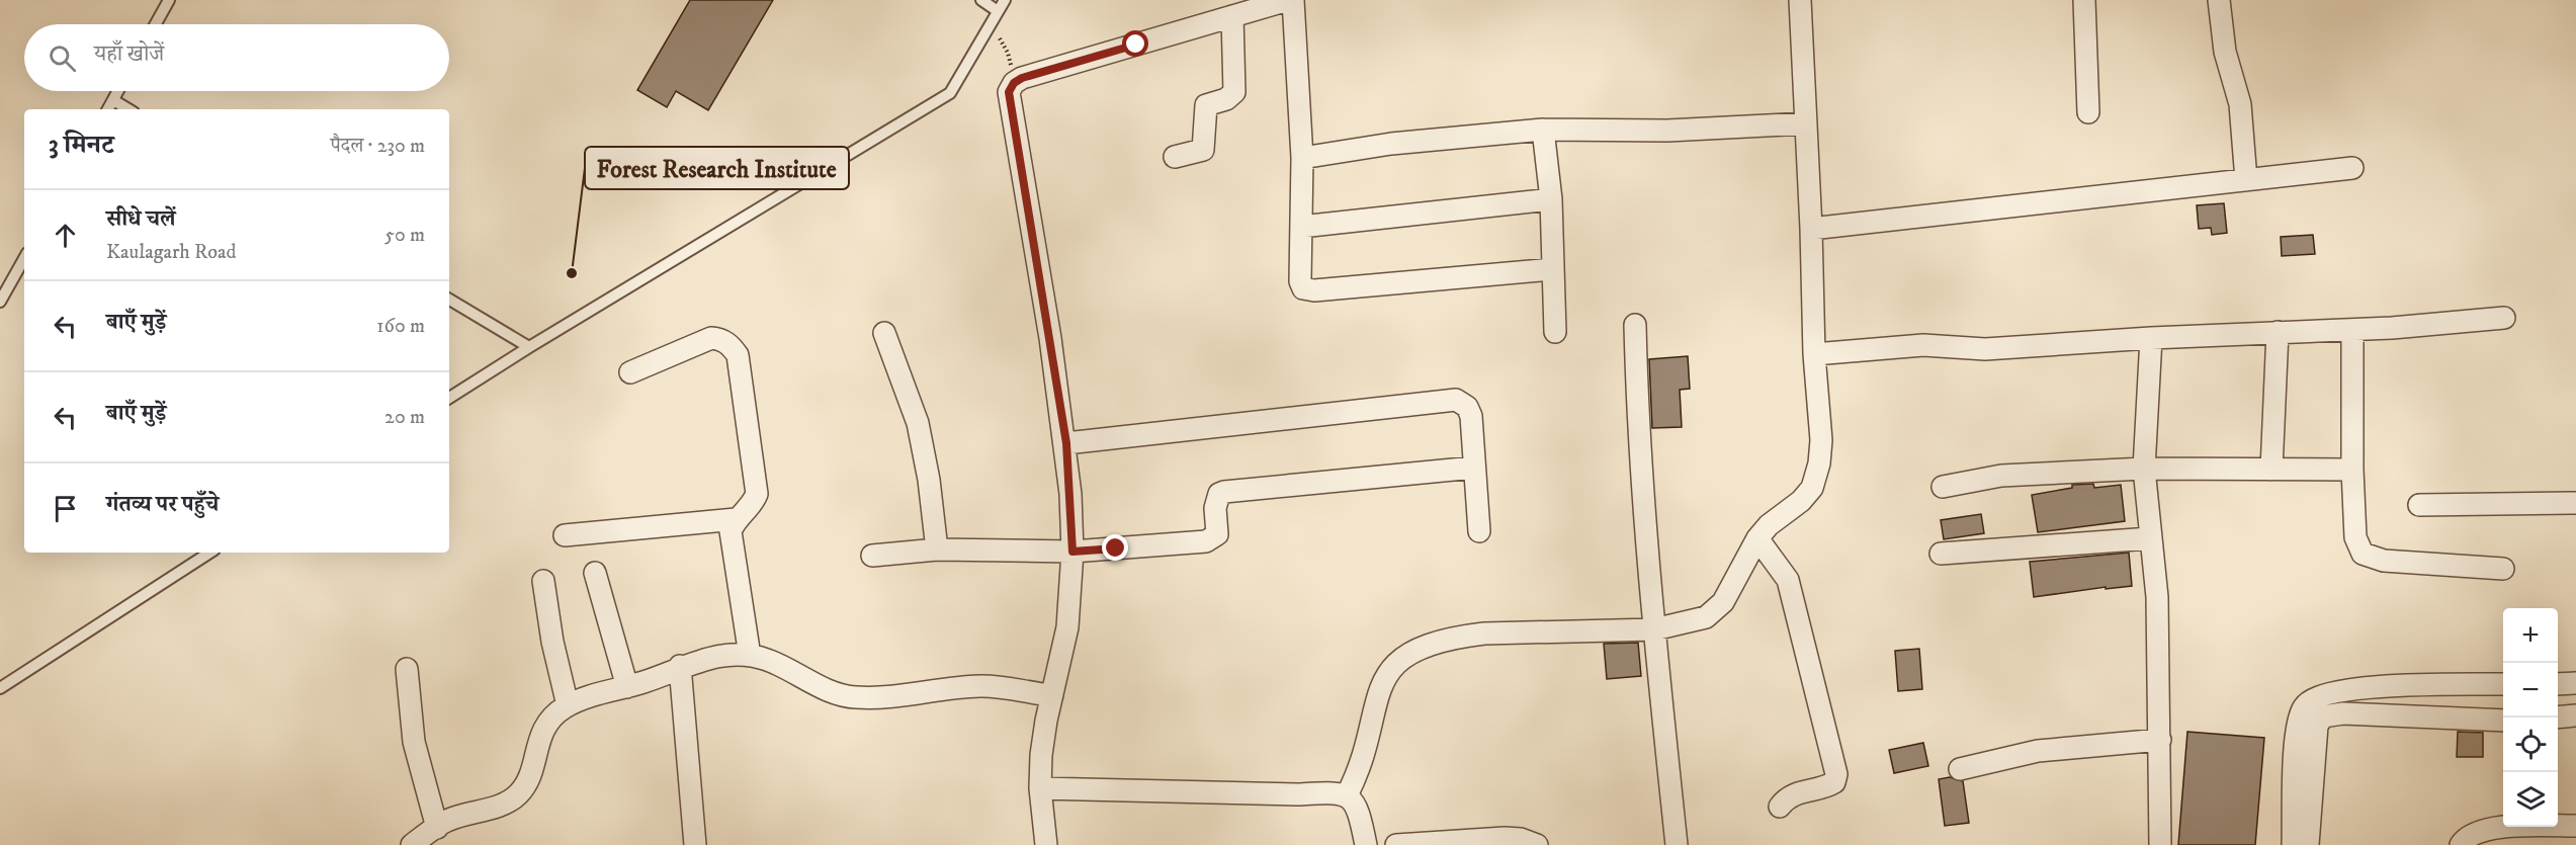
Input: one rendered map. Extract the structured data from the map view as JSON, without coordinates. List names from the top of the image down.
{
  "places": ["Forest Research Institute"],
  "page": {
    "search": "यहाँ खोजें",
    "heading": ["3 मिनट", "पैदल · 230 m"],
    "list": [
      ["सीधे चलें", "Kaulagarh Road", "50 m"],
      ["बाएँ मुड़ें", "160 m"],
      ["बाएँ मुड़ें", "20 m"],
      "गंतव्य पर पहुँचे"
    ],
    "map_buttons": ["+", "−"]
  }
}
